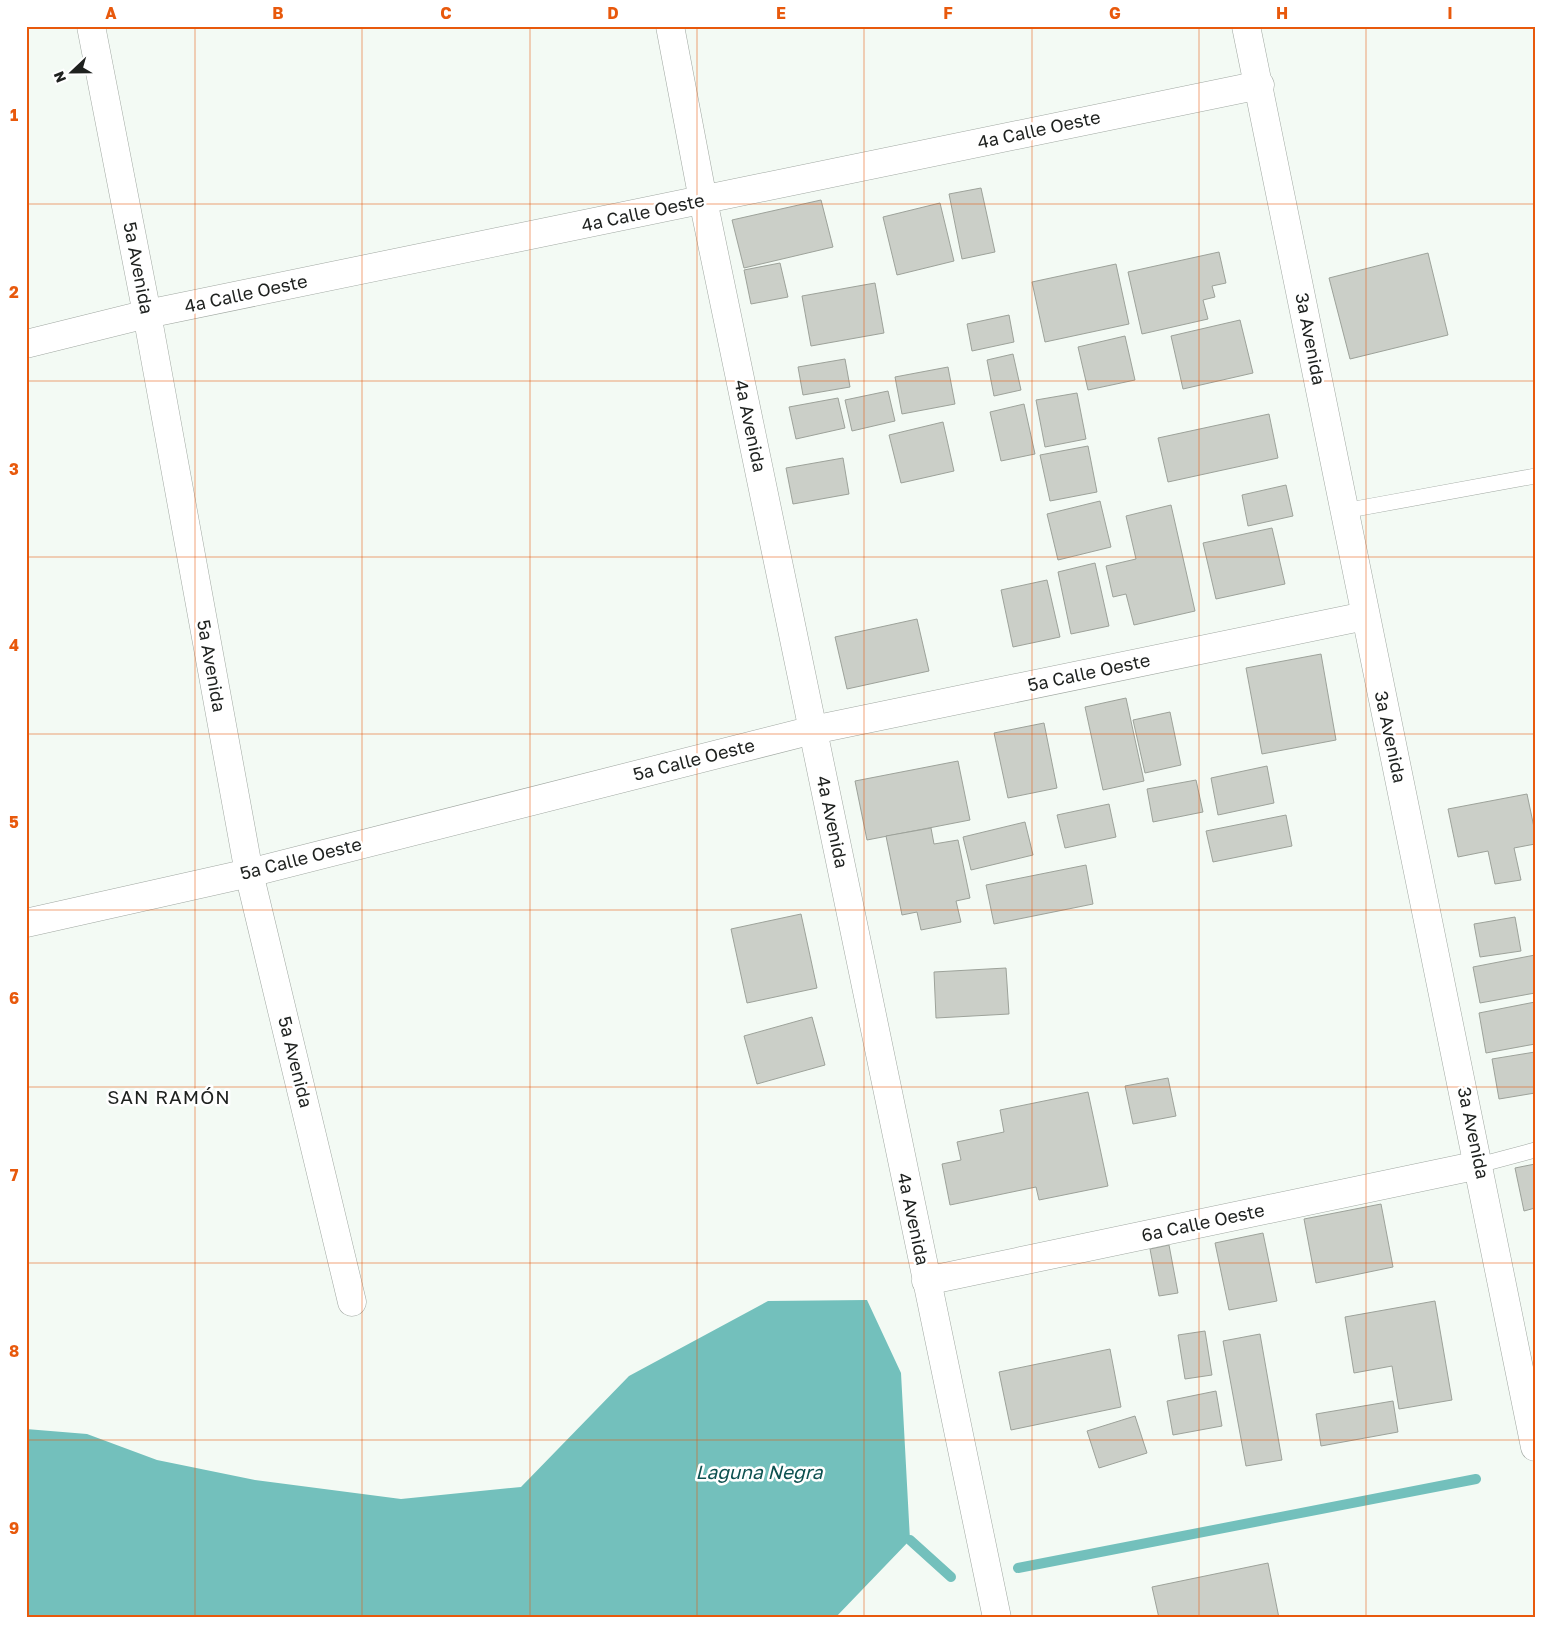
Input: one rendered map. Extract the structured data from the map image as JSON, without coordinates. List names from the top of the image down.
{
  "streets": {
    "street": [
      "4a Calle Oeste",
      "5a Avenida",
      "3a Avenida",
      "4a Avenida",
      "5a Calle Oeste",
      "6a Calle Oeste"
    ]
  },
  "crossings": [
    ["4a Calle Oeste", "5a Avenida"],
    ["4a Calle Oeste", "3a Avenida"],
    ["4a Calle Oeste", "4a Avenida"],
    ["5a Avenida", "5a Calle Oeste"],
    ["3a Avenida", "5a Calle Oeste"],
    ["3a Avenida", "6a Calle Oeste"],
    ["4a Avenida", "5a Calle Oeste"],
    ["4a Avenida", "6a Calle Oeste"]
  ],
  "districts": ["SAN RAMÓN"],
  "water": ["Laguna Negra"],
  "north": "left",
  "grid": {
    "columns": [
      "A",
      "B",
      "C",
      "D",
      "E",
      "F",
      "G",
      "H",
      "I"
    ],
    "rows": [
      "1",
      "2",
      "3",
      "4",
      "5",
      "6",
      "7",
      "8",
      "9"
    ]
  }
}
